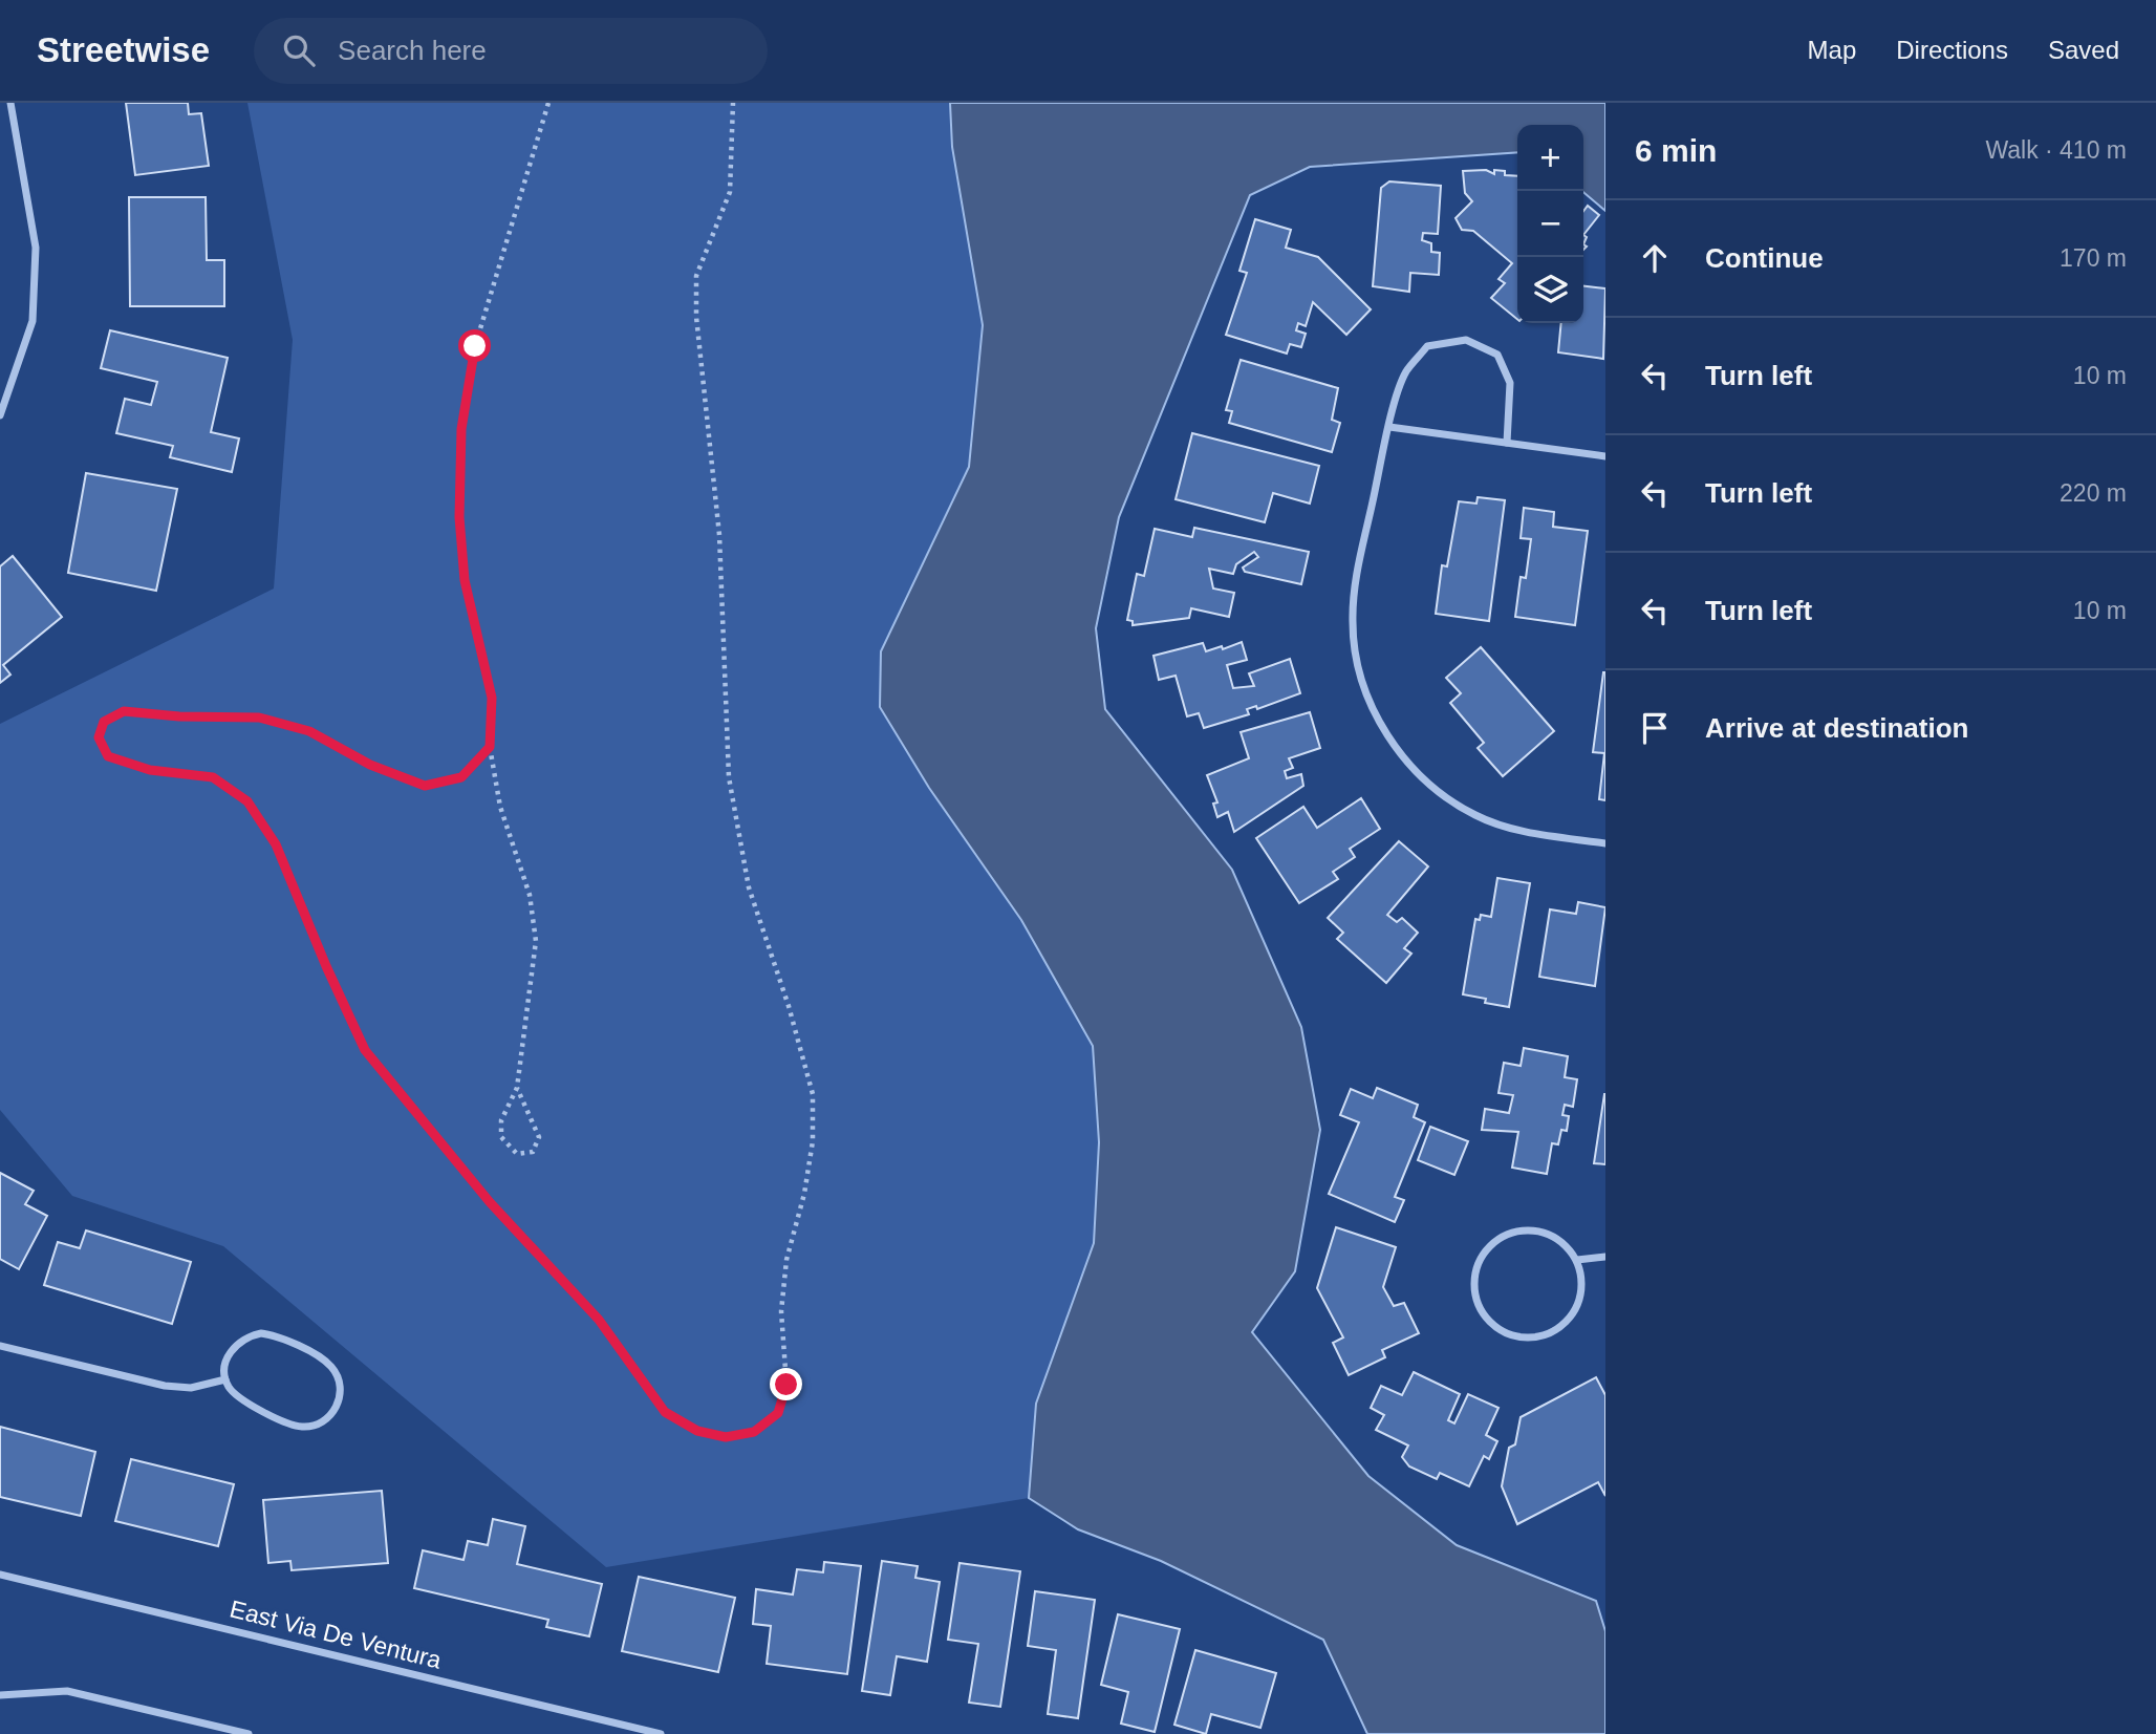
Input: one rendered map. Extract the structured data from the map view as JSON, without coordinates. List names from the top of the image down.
{
  "streets": {
    "street": ["East Via De Ventura"]
  },
  "page": {
    "header": "Streetwise",
    "search": "Search here",
    "nav": ["Map", "Directions", "Saved"],
    "heading": ["6 min", "Walk · 410 m"],
    "map_buttons": ["+", "−"],
    "list": [
      ["Continue", "170 m"],
      ["Turn left", "10 m"],
      ["Turn left", "220 m"],
      ["Turn left", "10 m"],
      "Arrive at destination"
    ]
  }
}
